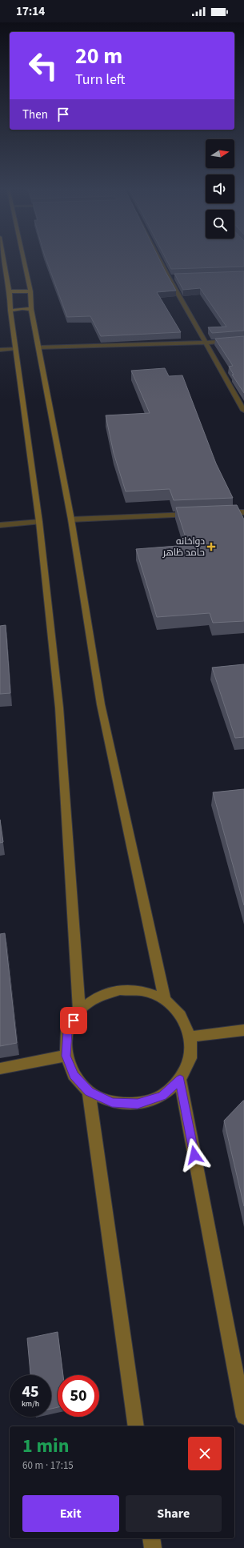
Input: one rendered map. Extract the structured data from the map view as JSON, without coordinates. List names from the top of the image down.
{
  "places": {
    "health": ["دواخانه حامد ظاهر"]
  },
  "north": "right",
  "page": {
    "status": "17:14",
    "turn": ["20 m", "Turn left"],
    "then": "Then",
    "speed": "45 km/h",
    "limit": "50",
    "heading": ["1 min", "60 m · 17:15"],
    "buttons": ["Exit", "Share"]
  }
}
